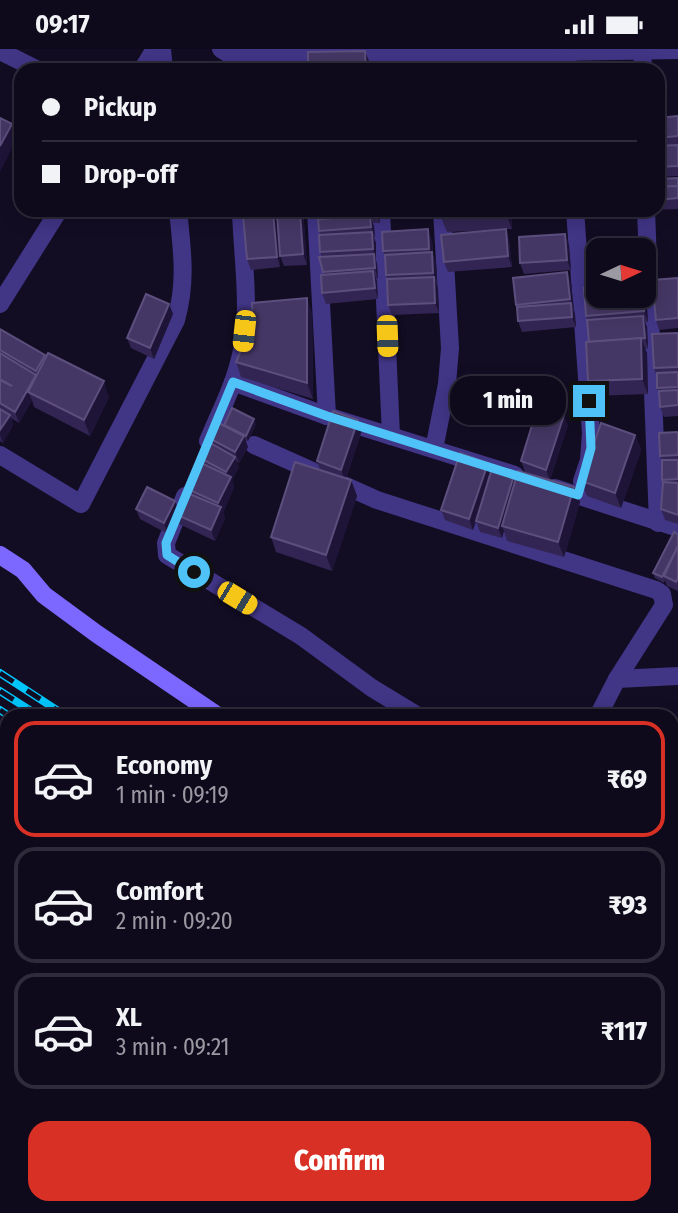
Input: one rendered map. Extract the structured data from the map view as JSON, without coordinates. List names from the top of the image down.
{
  "north": "right",
  "page": {
    "status": "09:17",
    "banner": ["Pickup", "Drop-off"],
    "bubble": "1 min",
    "list": [
      {
        "name": "Economy",
        "note": "1 min · 09:19",
        "value": "₹69"
      },
      {
        "name": "Comfort",
        "note": "2 min · 09:20",
        "value": "₹93"
      },
      {
        "name": "XL",
        "note": "3 min · 09:21",
        "value": "₹117"
      }
    ],
    "buttons": "Confirm"
  }
}
